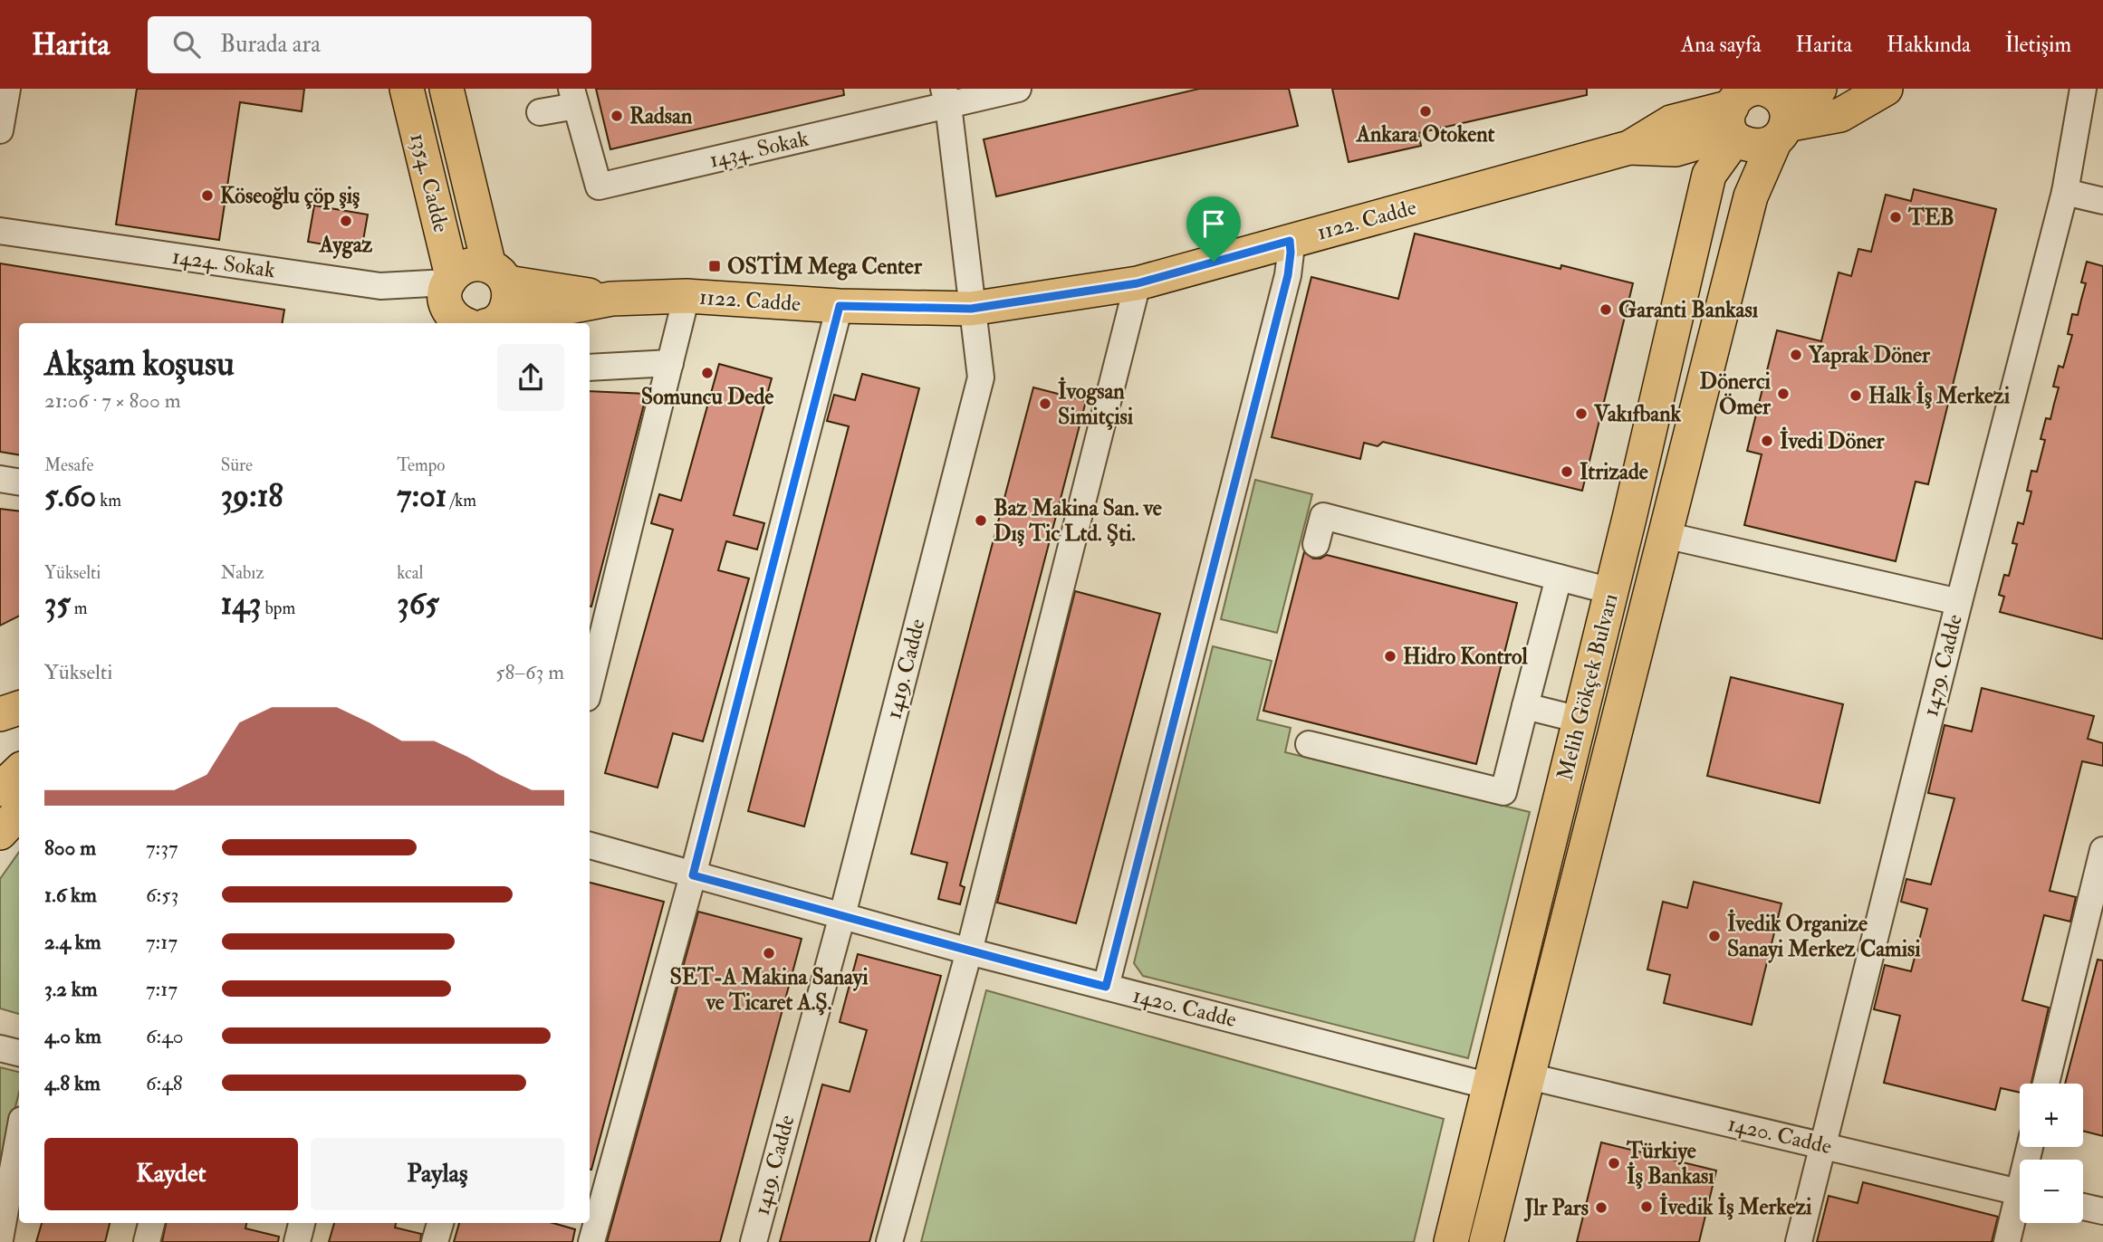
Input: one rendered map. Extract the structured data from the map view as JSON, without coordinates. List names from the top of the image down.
{
  "streets": {
    "main road": ["1354. Cadde", "1122. Cadde", "Melih Gökçek Bulvarı"],
    "street": [
      "1434. Sokak",
      "1424. Sokak",
      "1479. Cadde",
      "1419. Cadde",
      "1420. Cadde"
    ]
  },
  "crossings": [
    ["1434. Sokak", "1419. Cadde"],
    ["1354. Cadde", "1424. Sokak"],
    ["1122. Cadde", "1419. Cadde"],
    ["1122. Cadde", "Melih Gökçek Bulvarı"],
    ["1479. Cadde", "1420. Cadde"],
    ["1419. Cadde", "1420. Cadde"],
    ["Melih Gökçek Bulvarı", "1420. Cadde"]
  ],
  "places": {
    "other": [
      "Ankara Otokent",
      "Radsan",
      "Köseoğlu çöp şiş",
      "TEB",
      "Aygaz",
      "Garanti Bankası",
      "Yaprak Döner",
      "Somuncu Dede",
      "Dönerci Ömer",
      "Halk İş Merkezi",
      "İvogsan Simitçisi",
      "Vakıfbank",
      "İvedi Döner",
      "Itrizade",
      "Baz Makina San. ve Dış Tic Ltd. Şti.",
      "Hidro Kontrol",
      "İvedik Organize Sanayi Merkez Camisi",
      "SET-A Makina Sanayi ve Ticaret A.Ş.",
      "Türkiye İş Bankası",
      "İvedik İş Merkezi",
      "Jlr Pars"
    ],
    "transit": ["OSTİM Mega Center"]
  },
  "page": {
    "header": "Harita",
    "search": "Burada ara",
    "nav": [
      "Ana sayfa",
      "Harita",
      "Hakkında",
      "İletişim"
    ],
    "heading": ["Akşam koşusu", "21:06 · 7 × 800 m"],
    "stats": [
      ["Mesafe", "5.60 km"],
      ["Süre", "39:18"],
      ["Tempo", "7:01 /km"],
      ["Yükselti", "35 m"],
      ["Nabız", "143 bpm"],
      ["kcal", "365"]
    ],
    "chart": ["Yükselti", "58–63 m"],
    "list": [
      {
        "name": "800 m",
        "note": "7:37"
      },
      {
        "name": "1.6 km",
        "note": "6:53"
      },
      {
        "name": "2.4 km",
        "note": "7:17"
      },
      {
        "name": "3.2 km",
        "note": "7:17"
      },
      {
        "name": "4.0 km",
        "note": "6:40"
      },
      {
        "name": "4.8 km",
        "note": "6:48"
      }
    ],
    "map_buttons": ["+", "−"],
    "buttons": ["Kaydet", "Paylaş"]
  }
}
